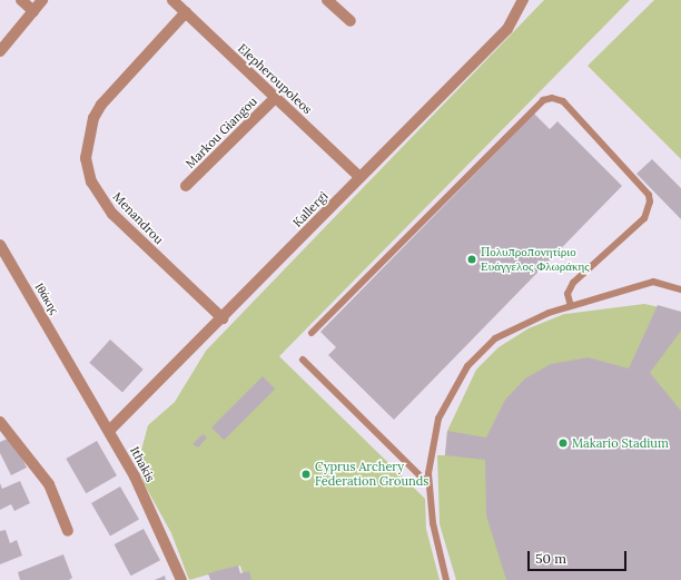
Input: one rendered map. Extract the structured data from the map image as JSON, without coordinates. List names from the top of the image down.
{
  "streets": {
    "street": [
      "Elepheroupoleos",
      "Markou Giangou",
      "Kallergi",
      "Menandrou",
      "Ιθάκης",
      "Ithakis"
    ]
  },
  "crossings": [
    ["Elepheroupoleos", "Markou Giangou"],
    ["Elepheroupoleos", "Kallergi"],
    ["Elepheroupoleos", "Menandrou"],
    ["Kallergi", "Menandrou"],
    ["Kallergi", "Ithakis"],
    ["Ιθάκης", "Ithakis"]
  ],
  "places": ["Πολυπροπονητίριο Ευάγγελος Φλωράκης", "Makario Stadium", "Cyprus Archery Federation Grounds"],
  "scale_bar": "50 m"
}
